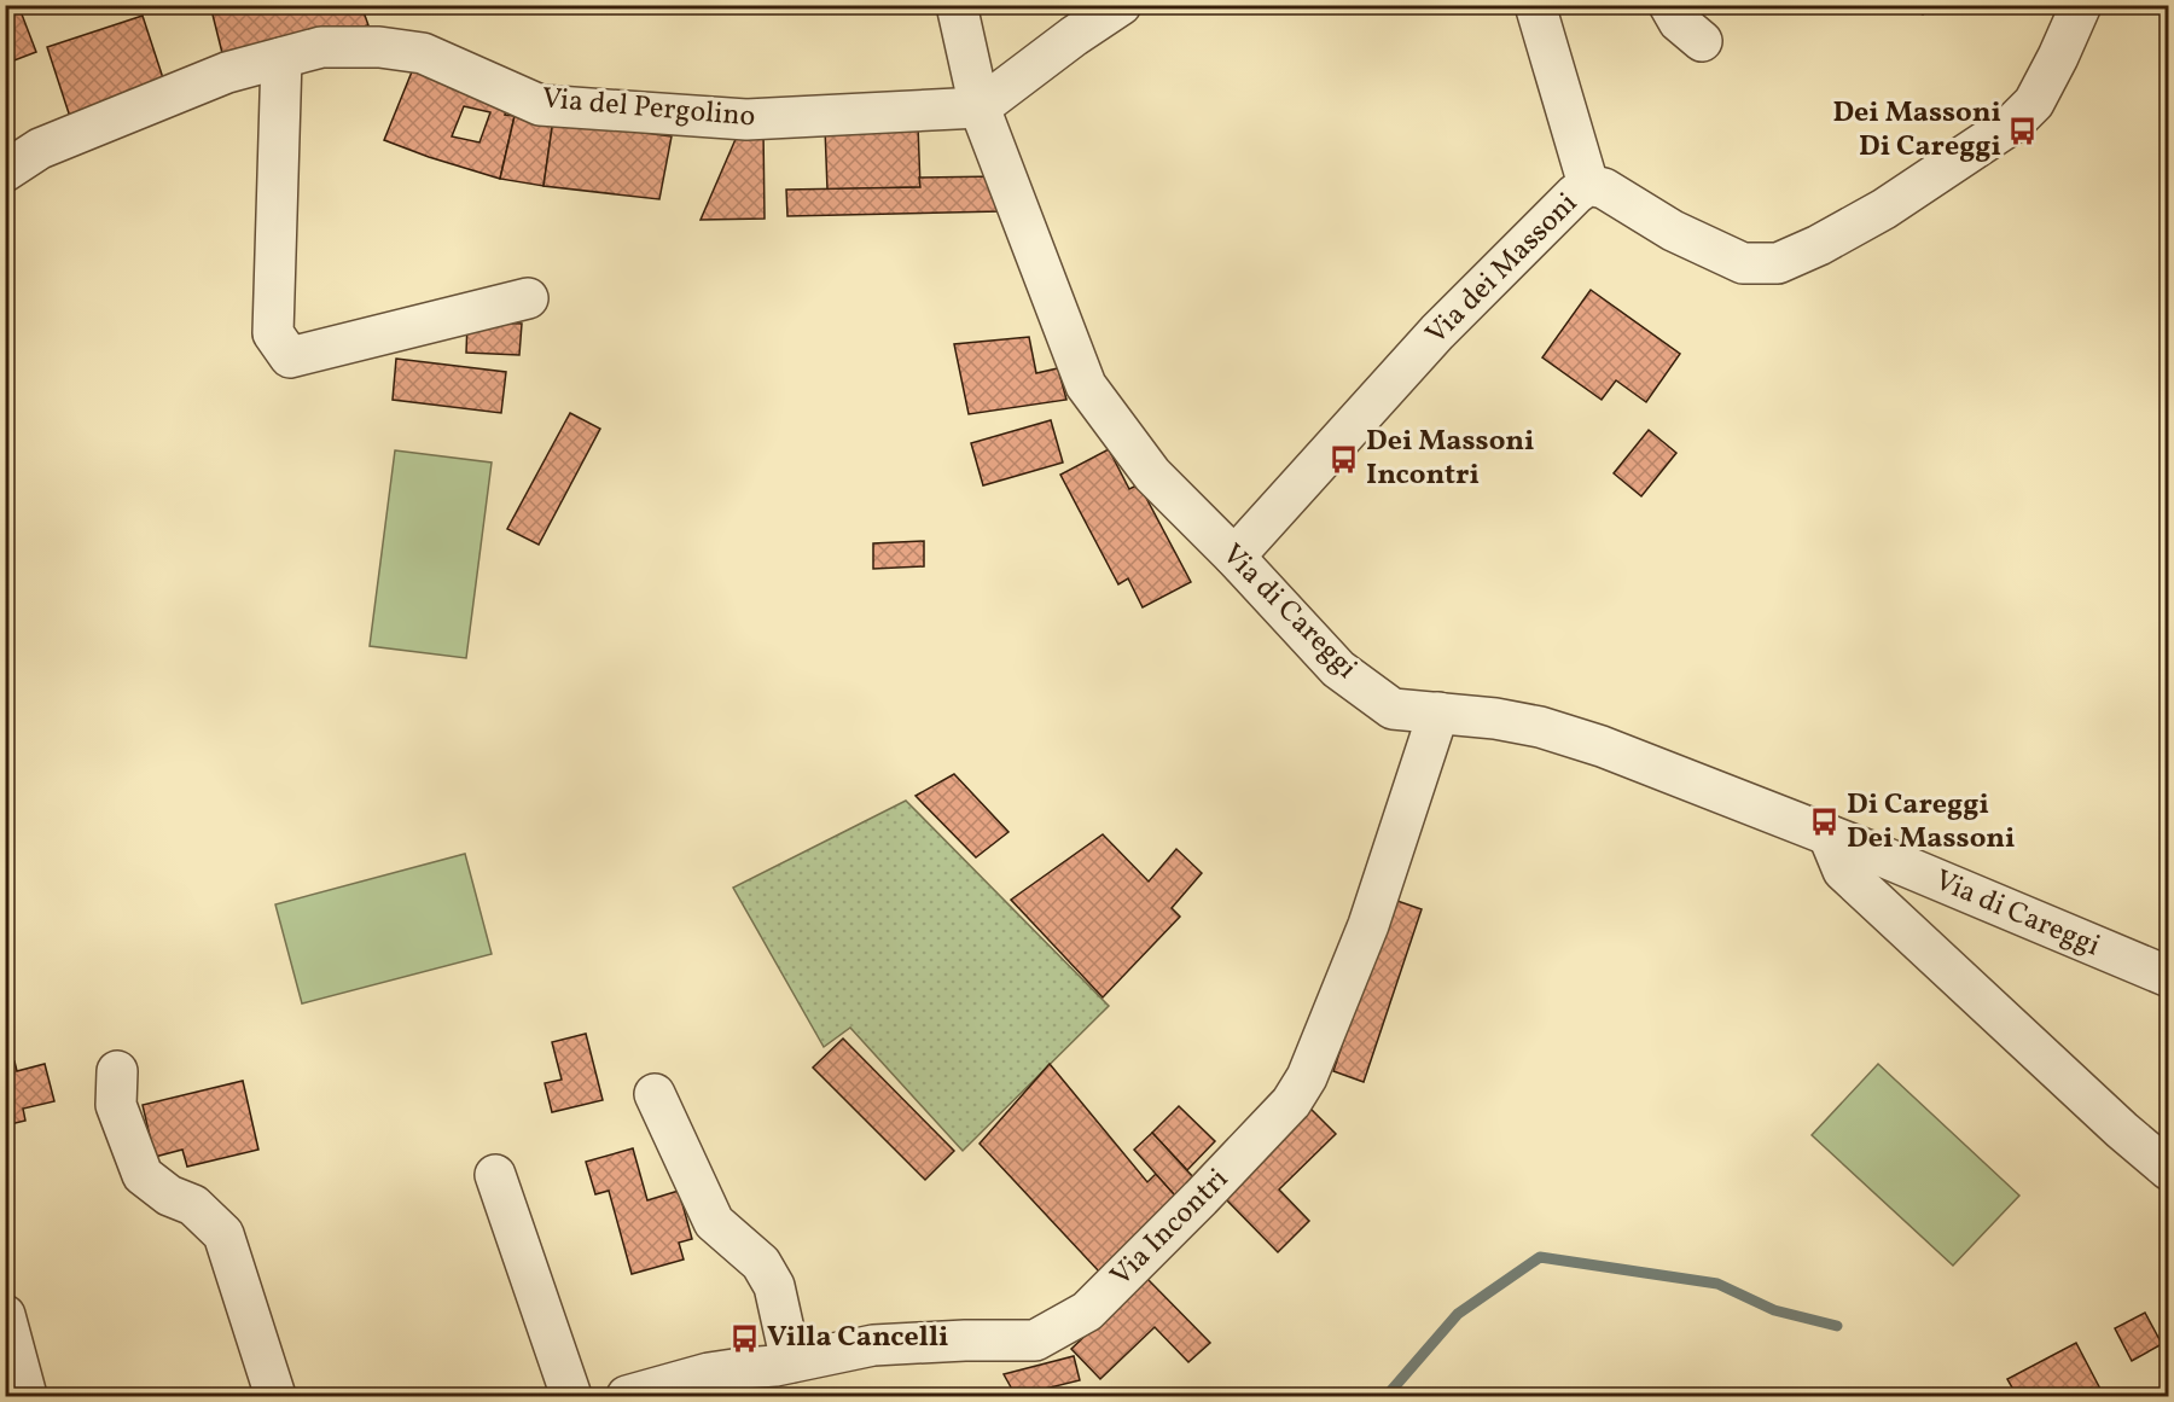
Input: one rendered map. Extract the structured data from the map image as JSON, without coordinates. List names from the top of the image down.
{
  "streets": {
    "street": [
      "Via del Pergolino",
      "Via dei Massoni",
      "Via di Careggi",
      "Via Incontri"
    ]
  },
  "crossings": [
    ["Via del Pergolino", "Via di Careggi"],
    ["Via dei Massoni", "Via di Careggi"],
    ["Via di Careggi", "Via Incontri"]
  ],
  "places": {
    "bus stop": [
      "Dei Massoni Di Careggi",
      "Dei Massoni Incontri",
      "Di Careggi Dei Massoni",
      "Villa Cancelli"
    ]
  }
}
